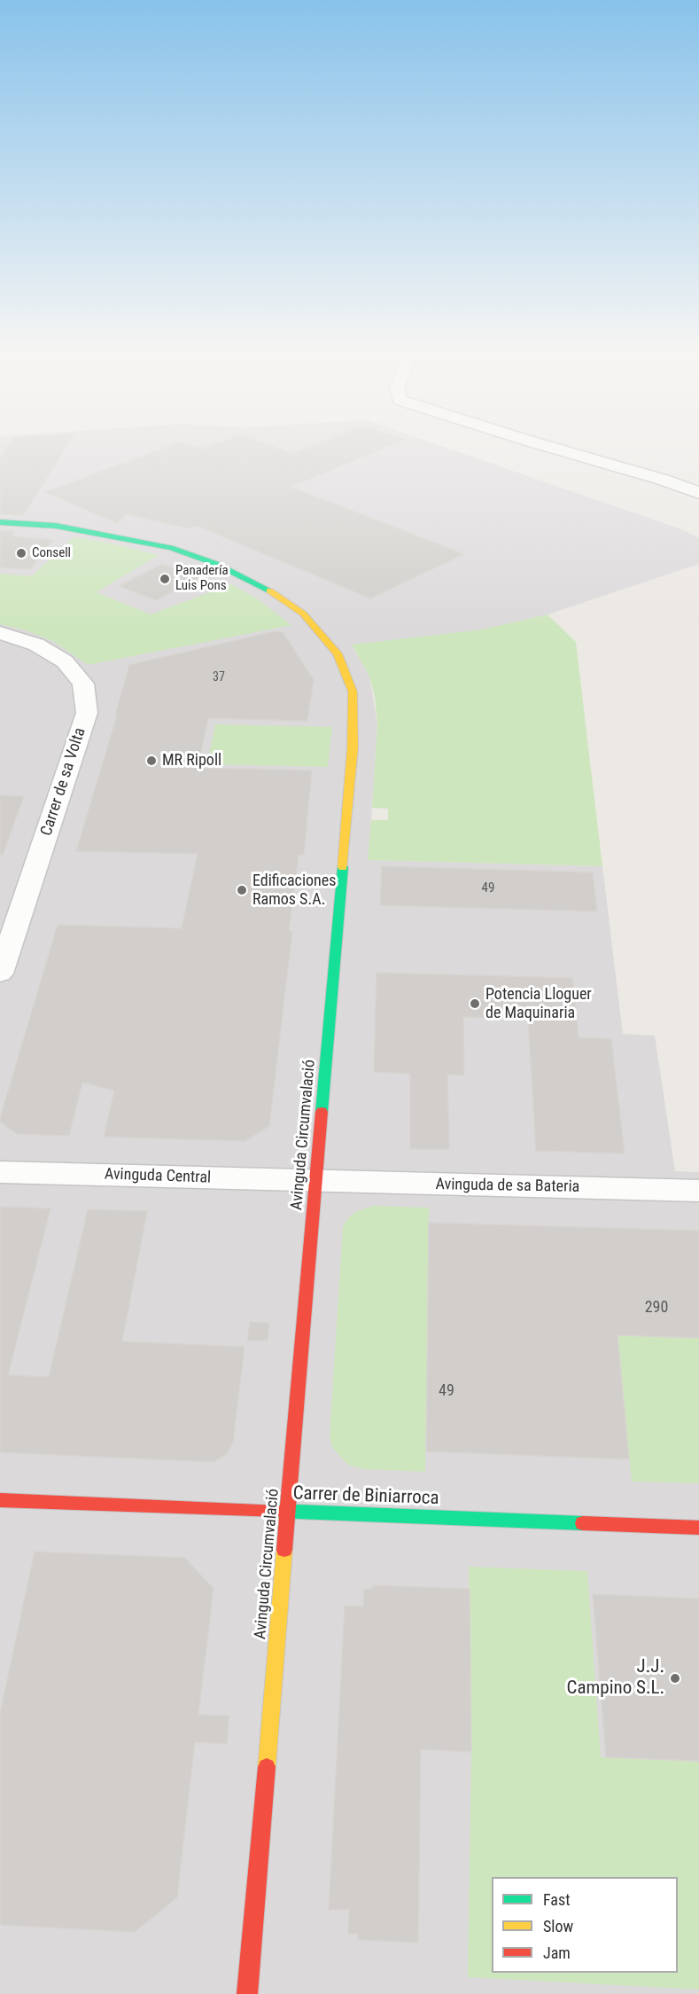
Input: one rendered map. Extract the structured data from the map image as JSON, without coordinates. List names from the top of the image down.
{
  "streets": {
    "street": [
      "Carrer de sa Volta",
      "Avinguda Circumvalació",
      "Avinguda Central",
      "Avinguda de sa Bateria",
      "Carrer de Biniarroca"
    ]
  },
  "crossings": [
    ["Avinguda Circumvalació", "Avinguda Central"],
    ["Avinguda Circumvalació", "Avinguda de sa Bateria"],
    ["Avinguda Circumvalació", "Carrer de Biniarroca"],
    ["Avinguda Central", "Avinguda de sa Bateria"]
  ],
  "places": [
    "Consell",
    "Panadería Luis Pons",
    "MR Ripoll",
    "Edificaciones Ramos S.A.",
    "Potencia Lloguer de Maquinaria",
    "J.J. Campino S.L."
  ],
  "house_numbers": [
    "37",
    "49",
    "290",
    "49"
  ],
  "legend": ["Fast", "Slow", "Jam"]
}
